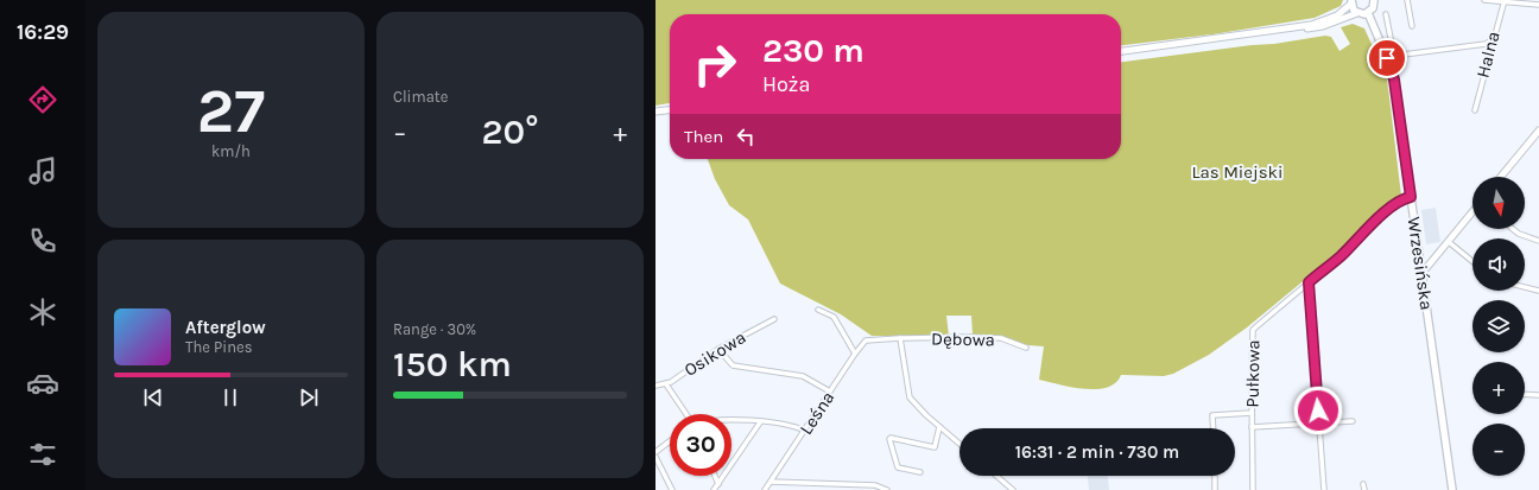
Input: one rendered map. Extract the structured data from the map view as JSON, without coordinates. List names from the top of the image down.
{
  "streets": {
    "main road": ["Wrzesińska"],
    "street": [
      "Halna",
      "Dębowa",
      "Osikowa",
      "Pułkowa",
      "Leśna"
    ]
  },
  "crossings": [
    ["Wrzesińska", "Pułkowa"],
    ["Dębowa", "Leśna"]
  ],
  "parks": ["Las Miejski"],
  "north": "bottom",
  "page": {
    "tabs": "16:29",
    "tile": [
      ["27", "km/h"],
      "Climate",
      ["Range · 30%", "150 km"]
    ],
    "turn": ["230 m", "Hoża"],
    "heat": ["−", "20°", "+"],
    "then": "Then",
    "map_buttons": ["+", "−"],
    "song": ["Afterglow", "The Pines"],
    "limit": "30",
    "trip": "16:31 · 2 min · 730 m"
  }
}
